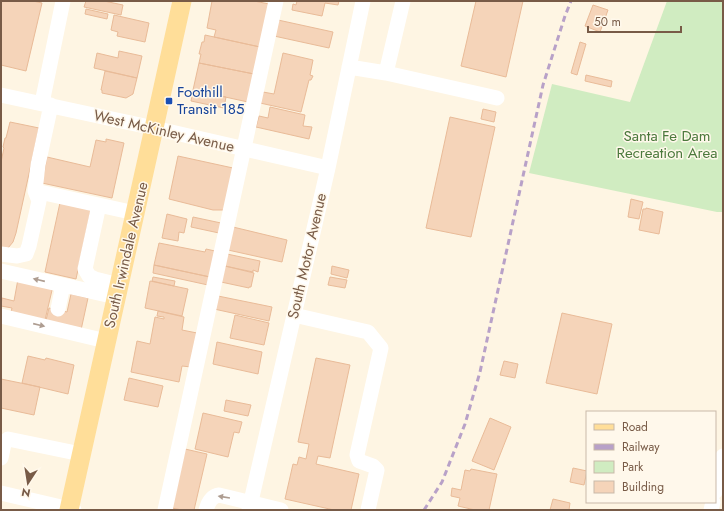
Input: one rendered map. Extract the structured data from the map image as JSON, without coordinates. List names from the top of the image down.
{
  "streets": {
    "main road": ["South Irwindale Avenue"],
    "street": ["West McKinley Avenue", "South Motor Avenue"]
  },
  "crossings": [
    ["West McKinley Avenue", "South Irwindale Avenue"],
    ["West McKinley Avenue", "South Motor Avenue"]
  ],
  "parks": ["Santa Fe Dam Recreation Area"],
  "places": {
    "transit": ["Foothill Transit 185"]
  },
  "legend": [
    "Road",
    "Railway",
    "Park",
    "Building"
  ],
  "scale_bar": "50 m",
  "north": "bottom"
}
